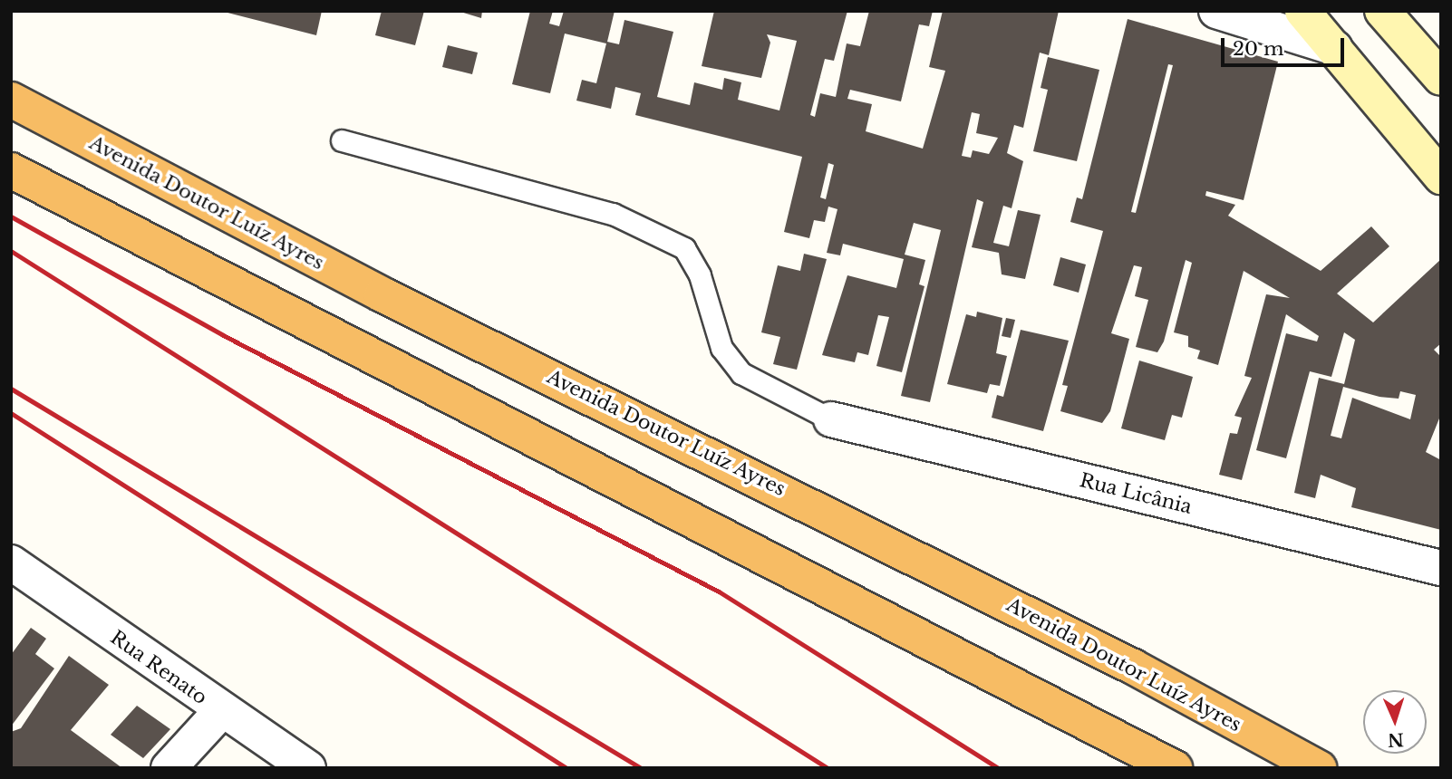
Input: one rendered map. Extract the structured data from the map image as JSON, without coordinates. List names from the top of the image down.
{
  "streets": {
    "highway": ["Avenida Doutor Luíz Ayres"],
    "street": ["Rua Licânia", "Rua Renato"]
  },
  "scale_bar": "20 m",
  "north": "bottom"
}
